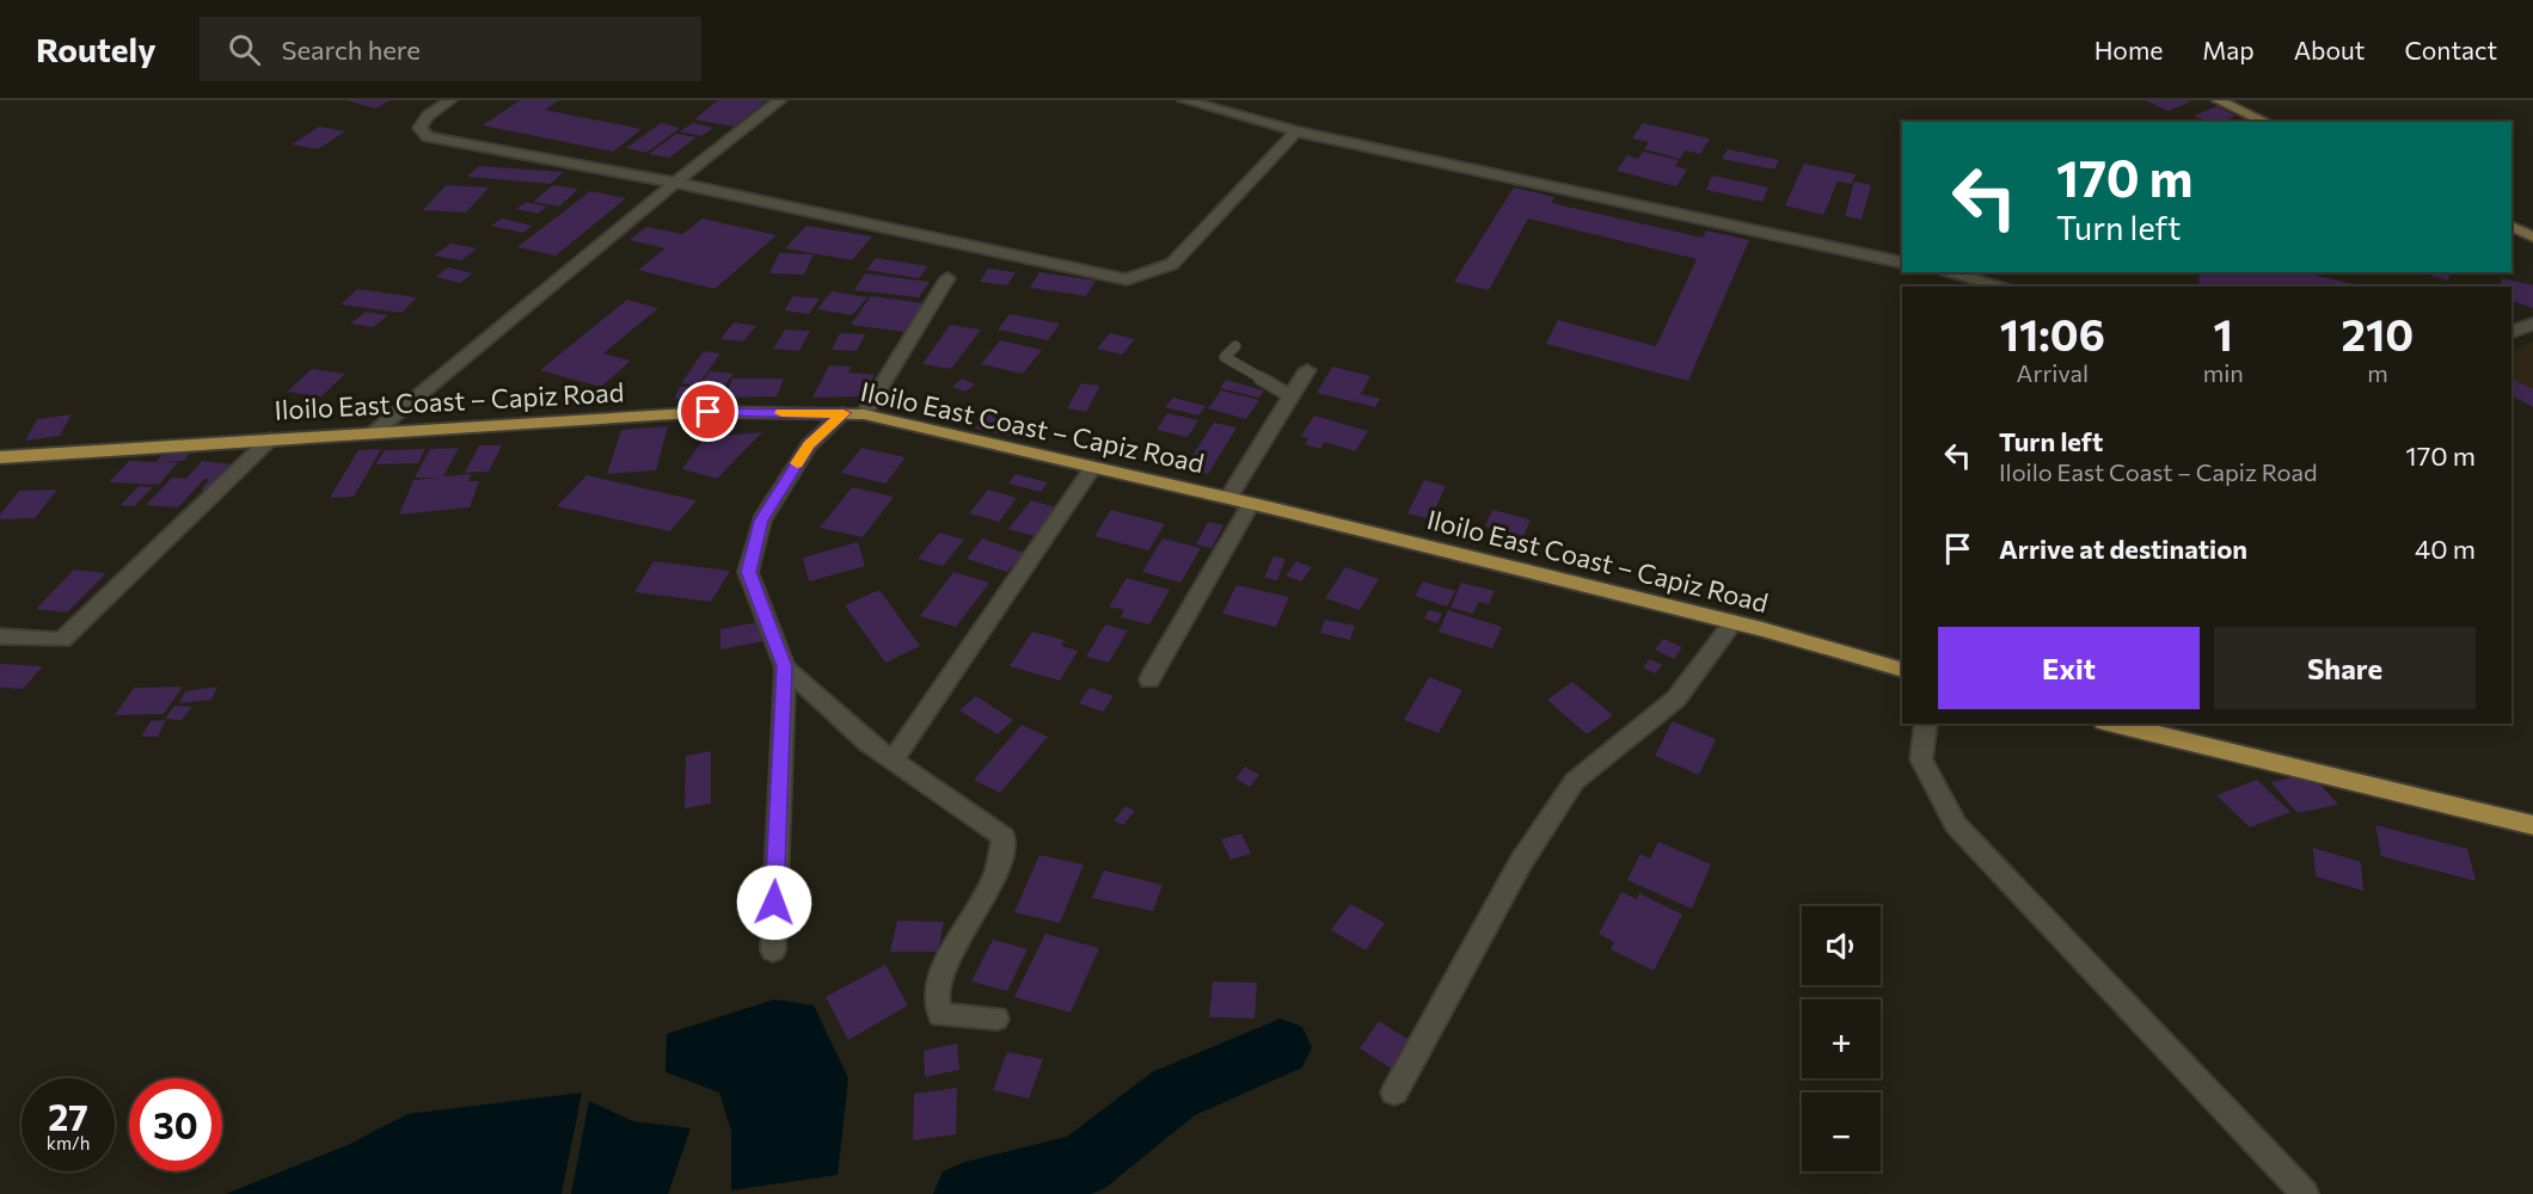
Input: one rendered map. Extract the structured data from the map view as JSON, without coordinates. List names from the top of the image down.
{
  "streets": {
    "main road": ["Iloilo East Coast – Capiz Road"]
  },
  "page": {
    "header": "Routely",
    "search": "Search here",
    "nav": [
      "Home",
      "Map",
      "About",
      "Contact"
    ],
    "turn": ["170 m", "Turn left"],
    "eta": [
      "11:06",
      "Arrival",
      "1",
      "min",
      "210",
      "m"
    ],
    "list": [
      {
        "name": "Turn left",
        "note": "Iloilo East Coast – Capiz Road",
        "value": "170 m"
      },
      {
        "name": "Arrive at destination",
        "value": "40 m"
      }
    ],
    "buttons": ["Exit", "Share"],
    "map_buttons": ["+", "−"],
    "speed": "27 km/h",
    "limit": "30"
  }
}
